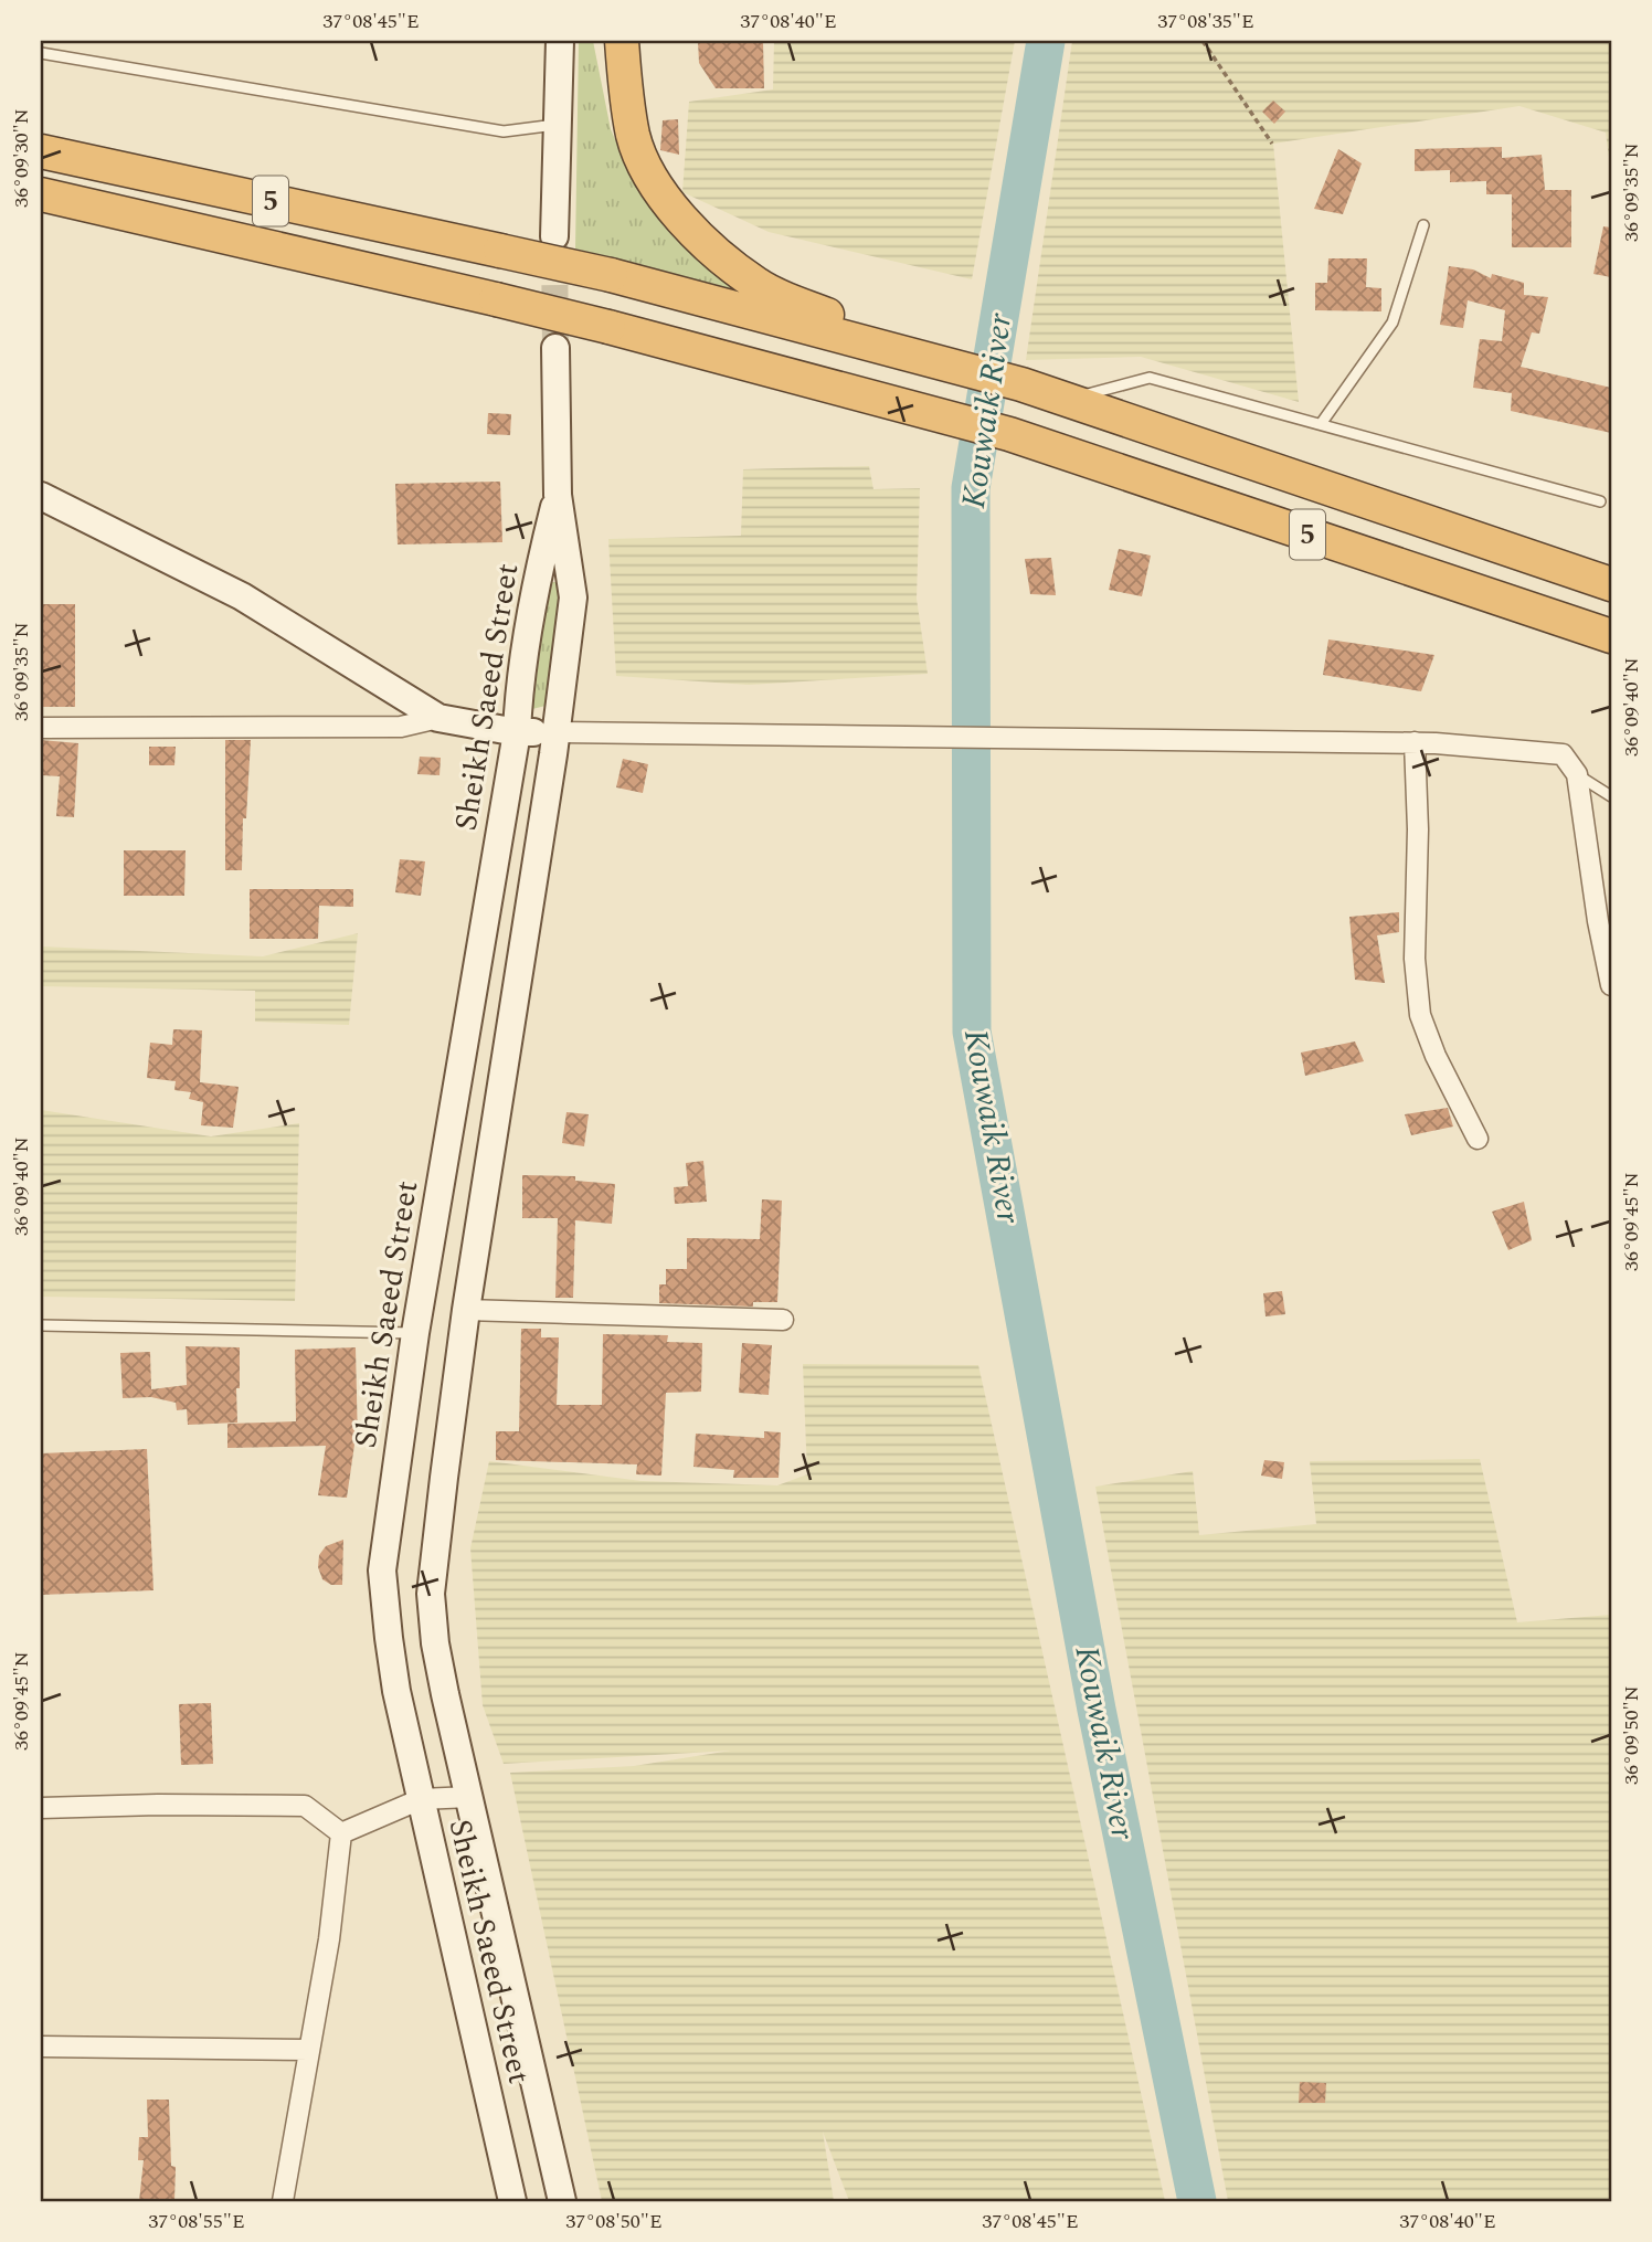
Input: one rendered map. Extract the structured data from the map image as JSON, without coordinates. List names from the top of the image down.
{
  "streets": {
    "highway": ["5"],
    "main road": ["Sheikh Saeed Street"]
  },
  "water": ["Kouwaik River"],
  "coordinates": [
    "37°08'45\"E",
    "37°08'40\"E",
    "37°08'35\"E",
    "36°09'30\"N",
    "36°09'35\"N",
    "36°09'40\"N",
    "36°09'45\"N",
    "36°09'50\"N",
    "37°08'55\"E",
    "37°08'50\"E"
  ]
}
